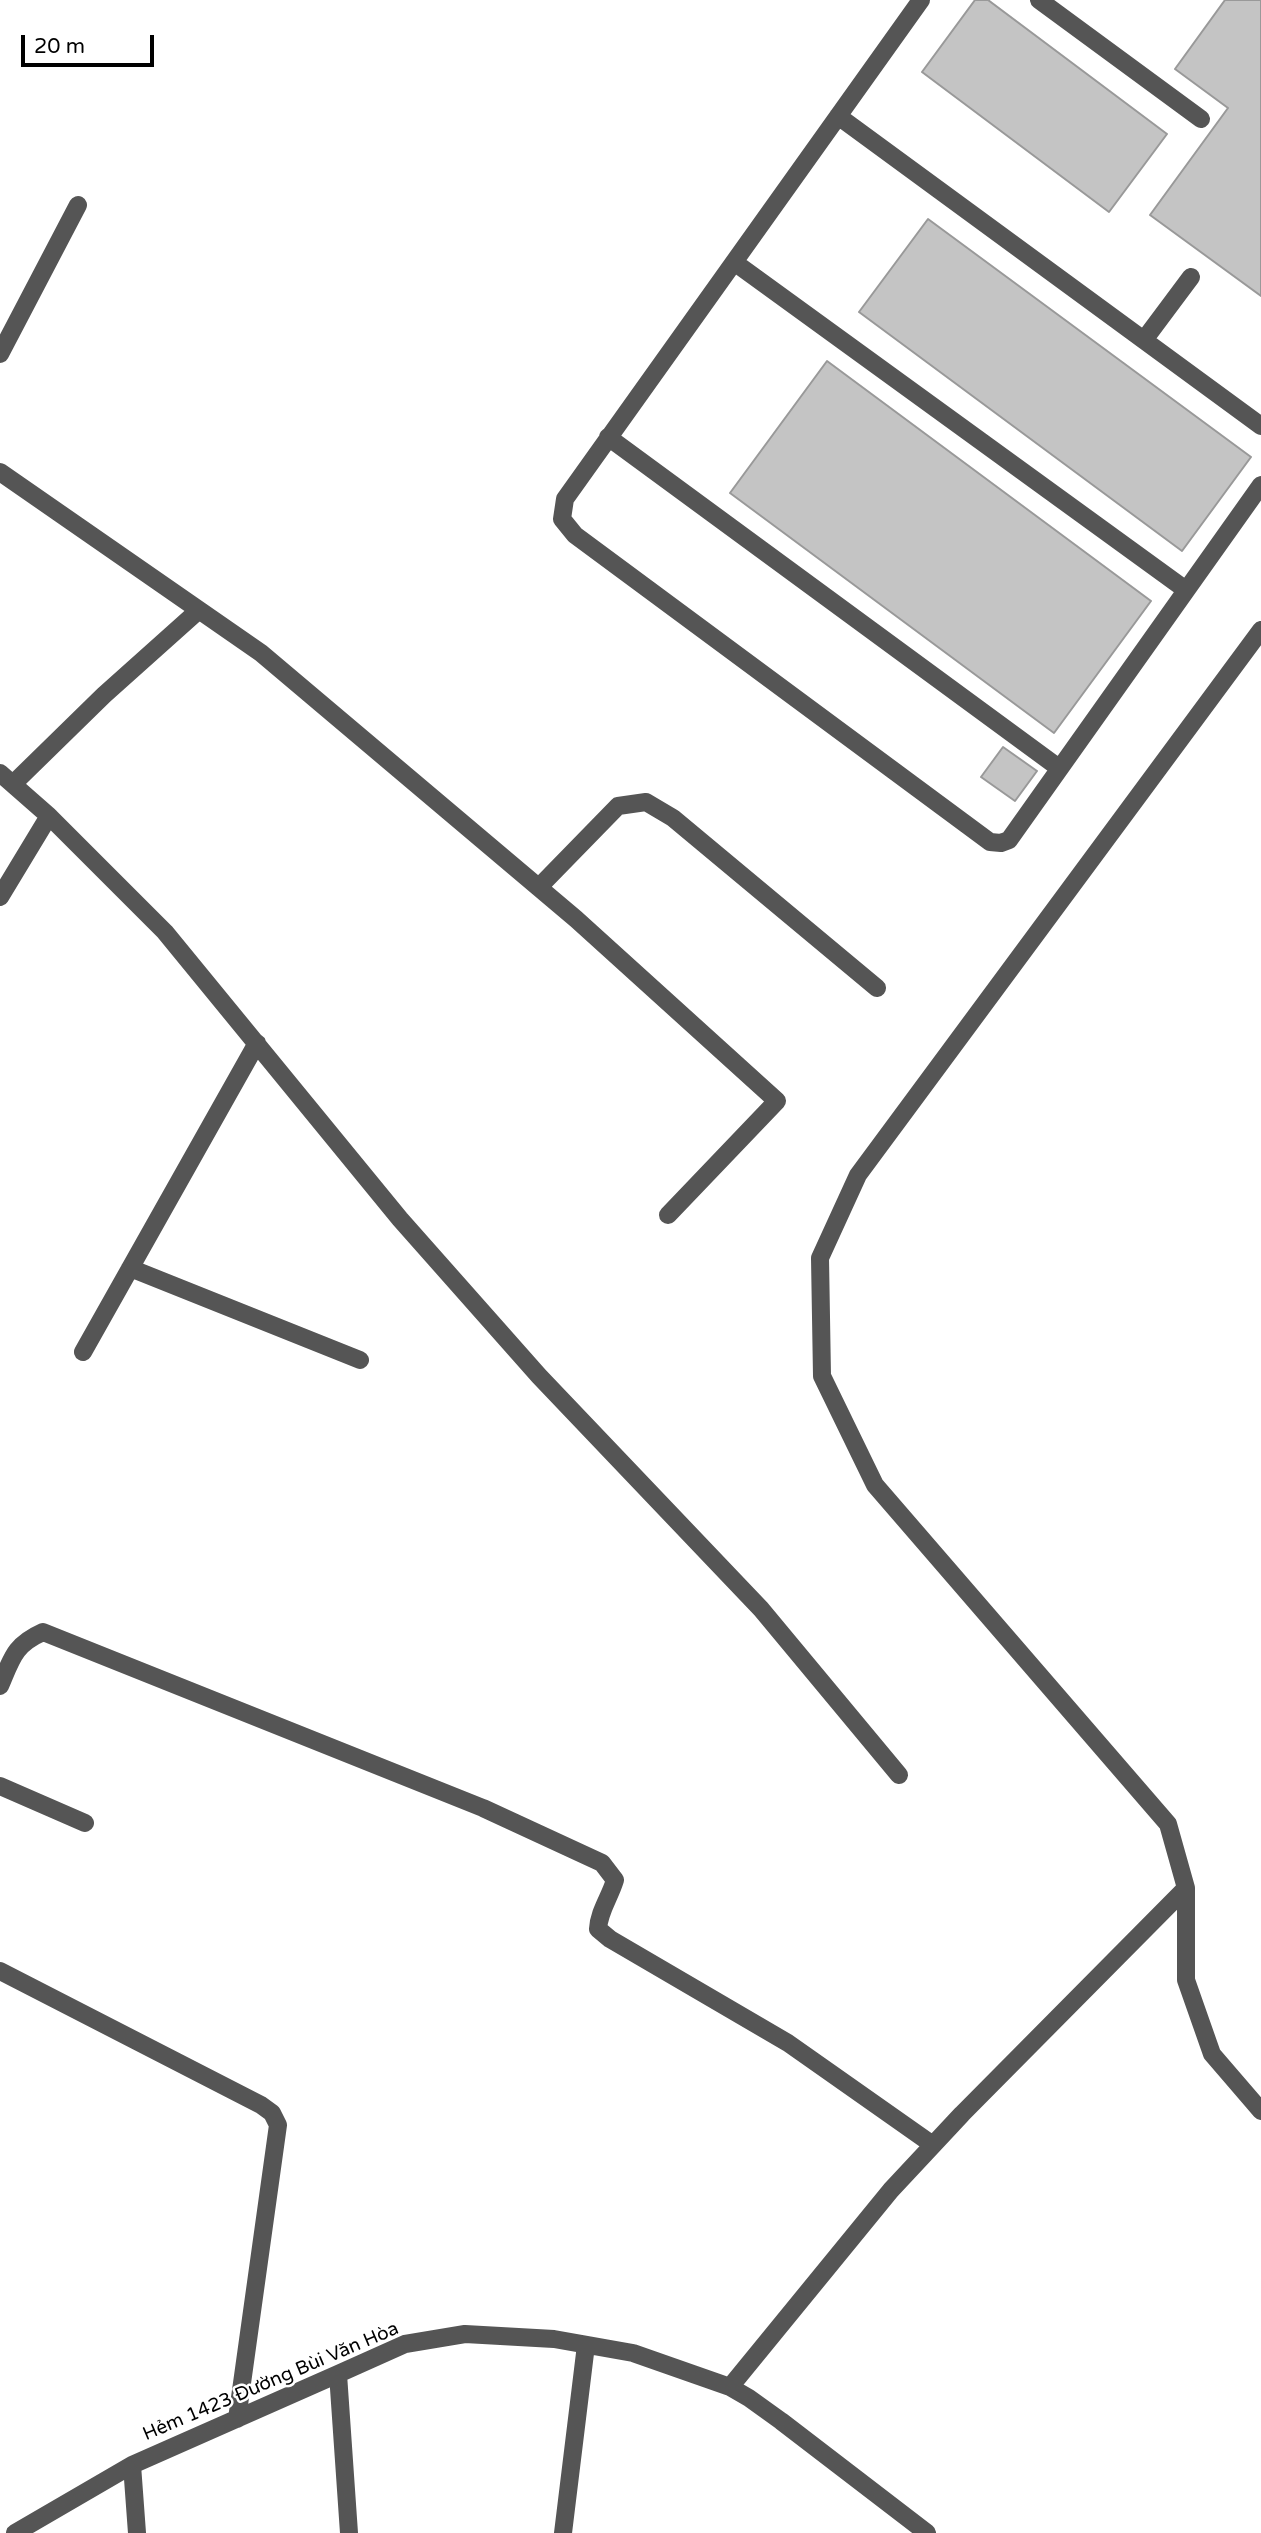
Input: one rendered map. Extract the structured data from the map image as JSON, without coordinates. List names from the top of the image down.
{
  "streets": {
    "street": ["Hẻm 1423 Đường Bùi Văn Hòa"]
  },
  "scale_bar": "20 m"
}
